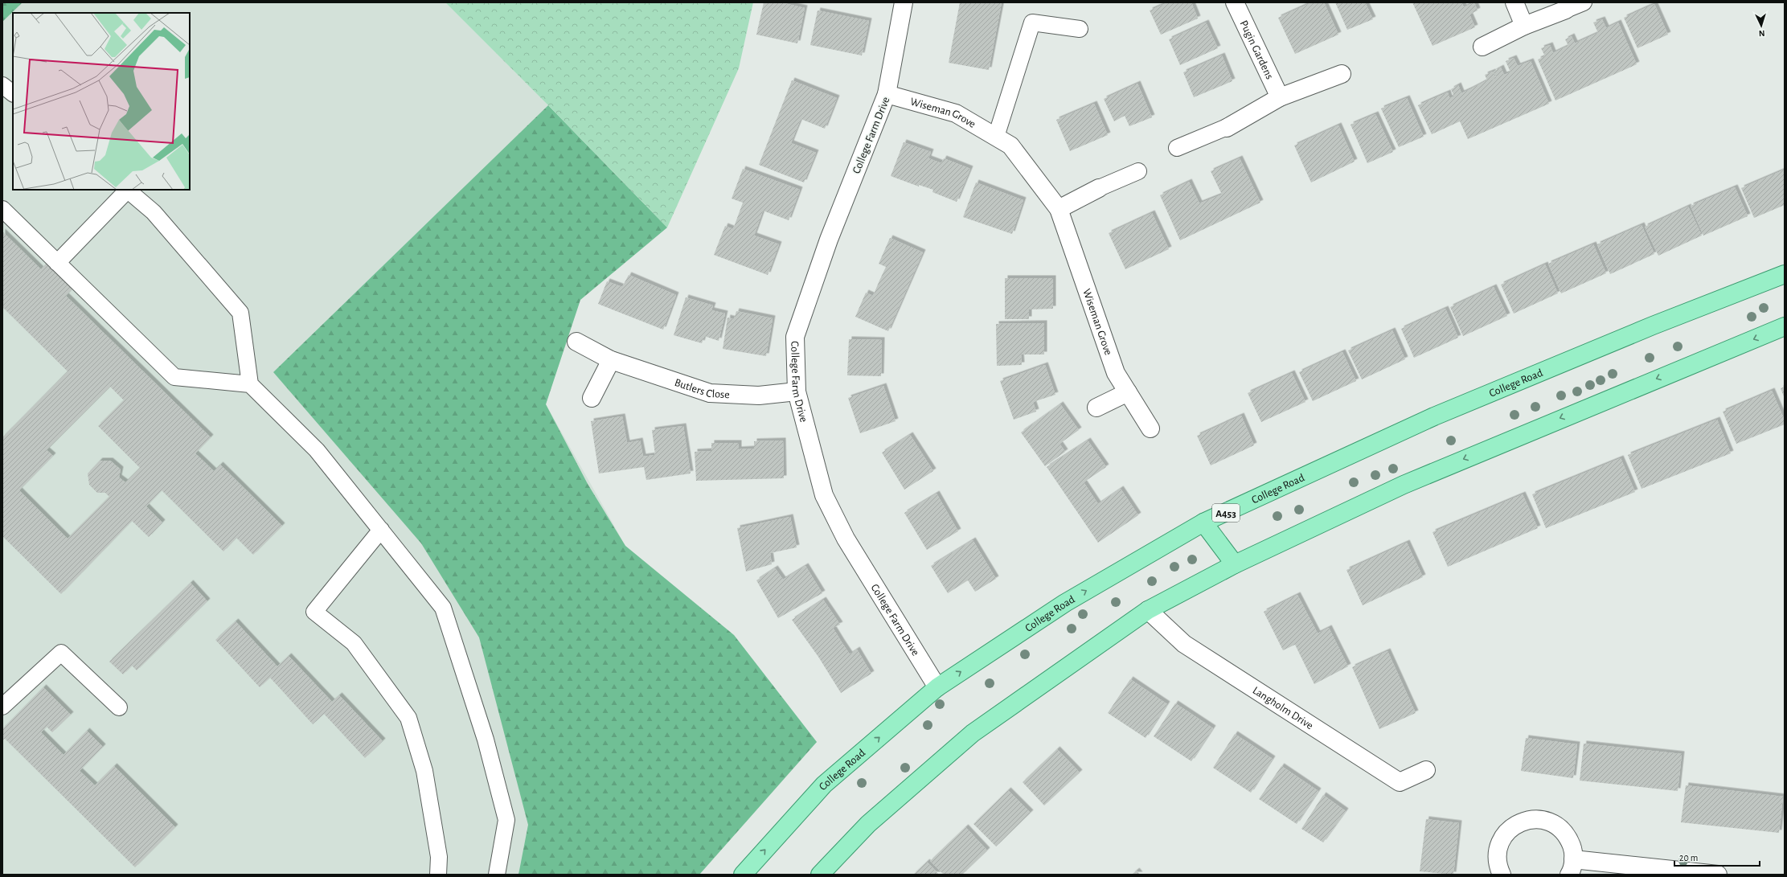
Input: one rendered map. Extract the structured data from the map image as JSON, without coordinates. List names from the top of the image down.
{
  "streets": {
    "main road": ["College Road", "A453"],
    "street": [
      "Pugin Gardens",
      "Wiseman Grove",
      "College Farm Drive",
      "Butlers Close",
      "Langholm Drive"
    ]
  },
  "crossings": [
    ["Wiseman Grove", "College Farm Drive"],
    ["College Farm Drive", "College Road"],
    ["College Farm Drive", "Butlers Close"]
  ],
  "scale_bar": "20 m",
  "north": "bottom"
}
